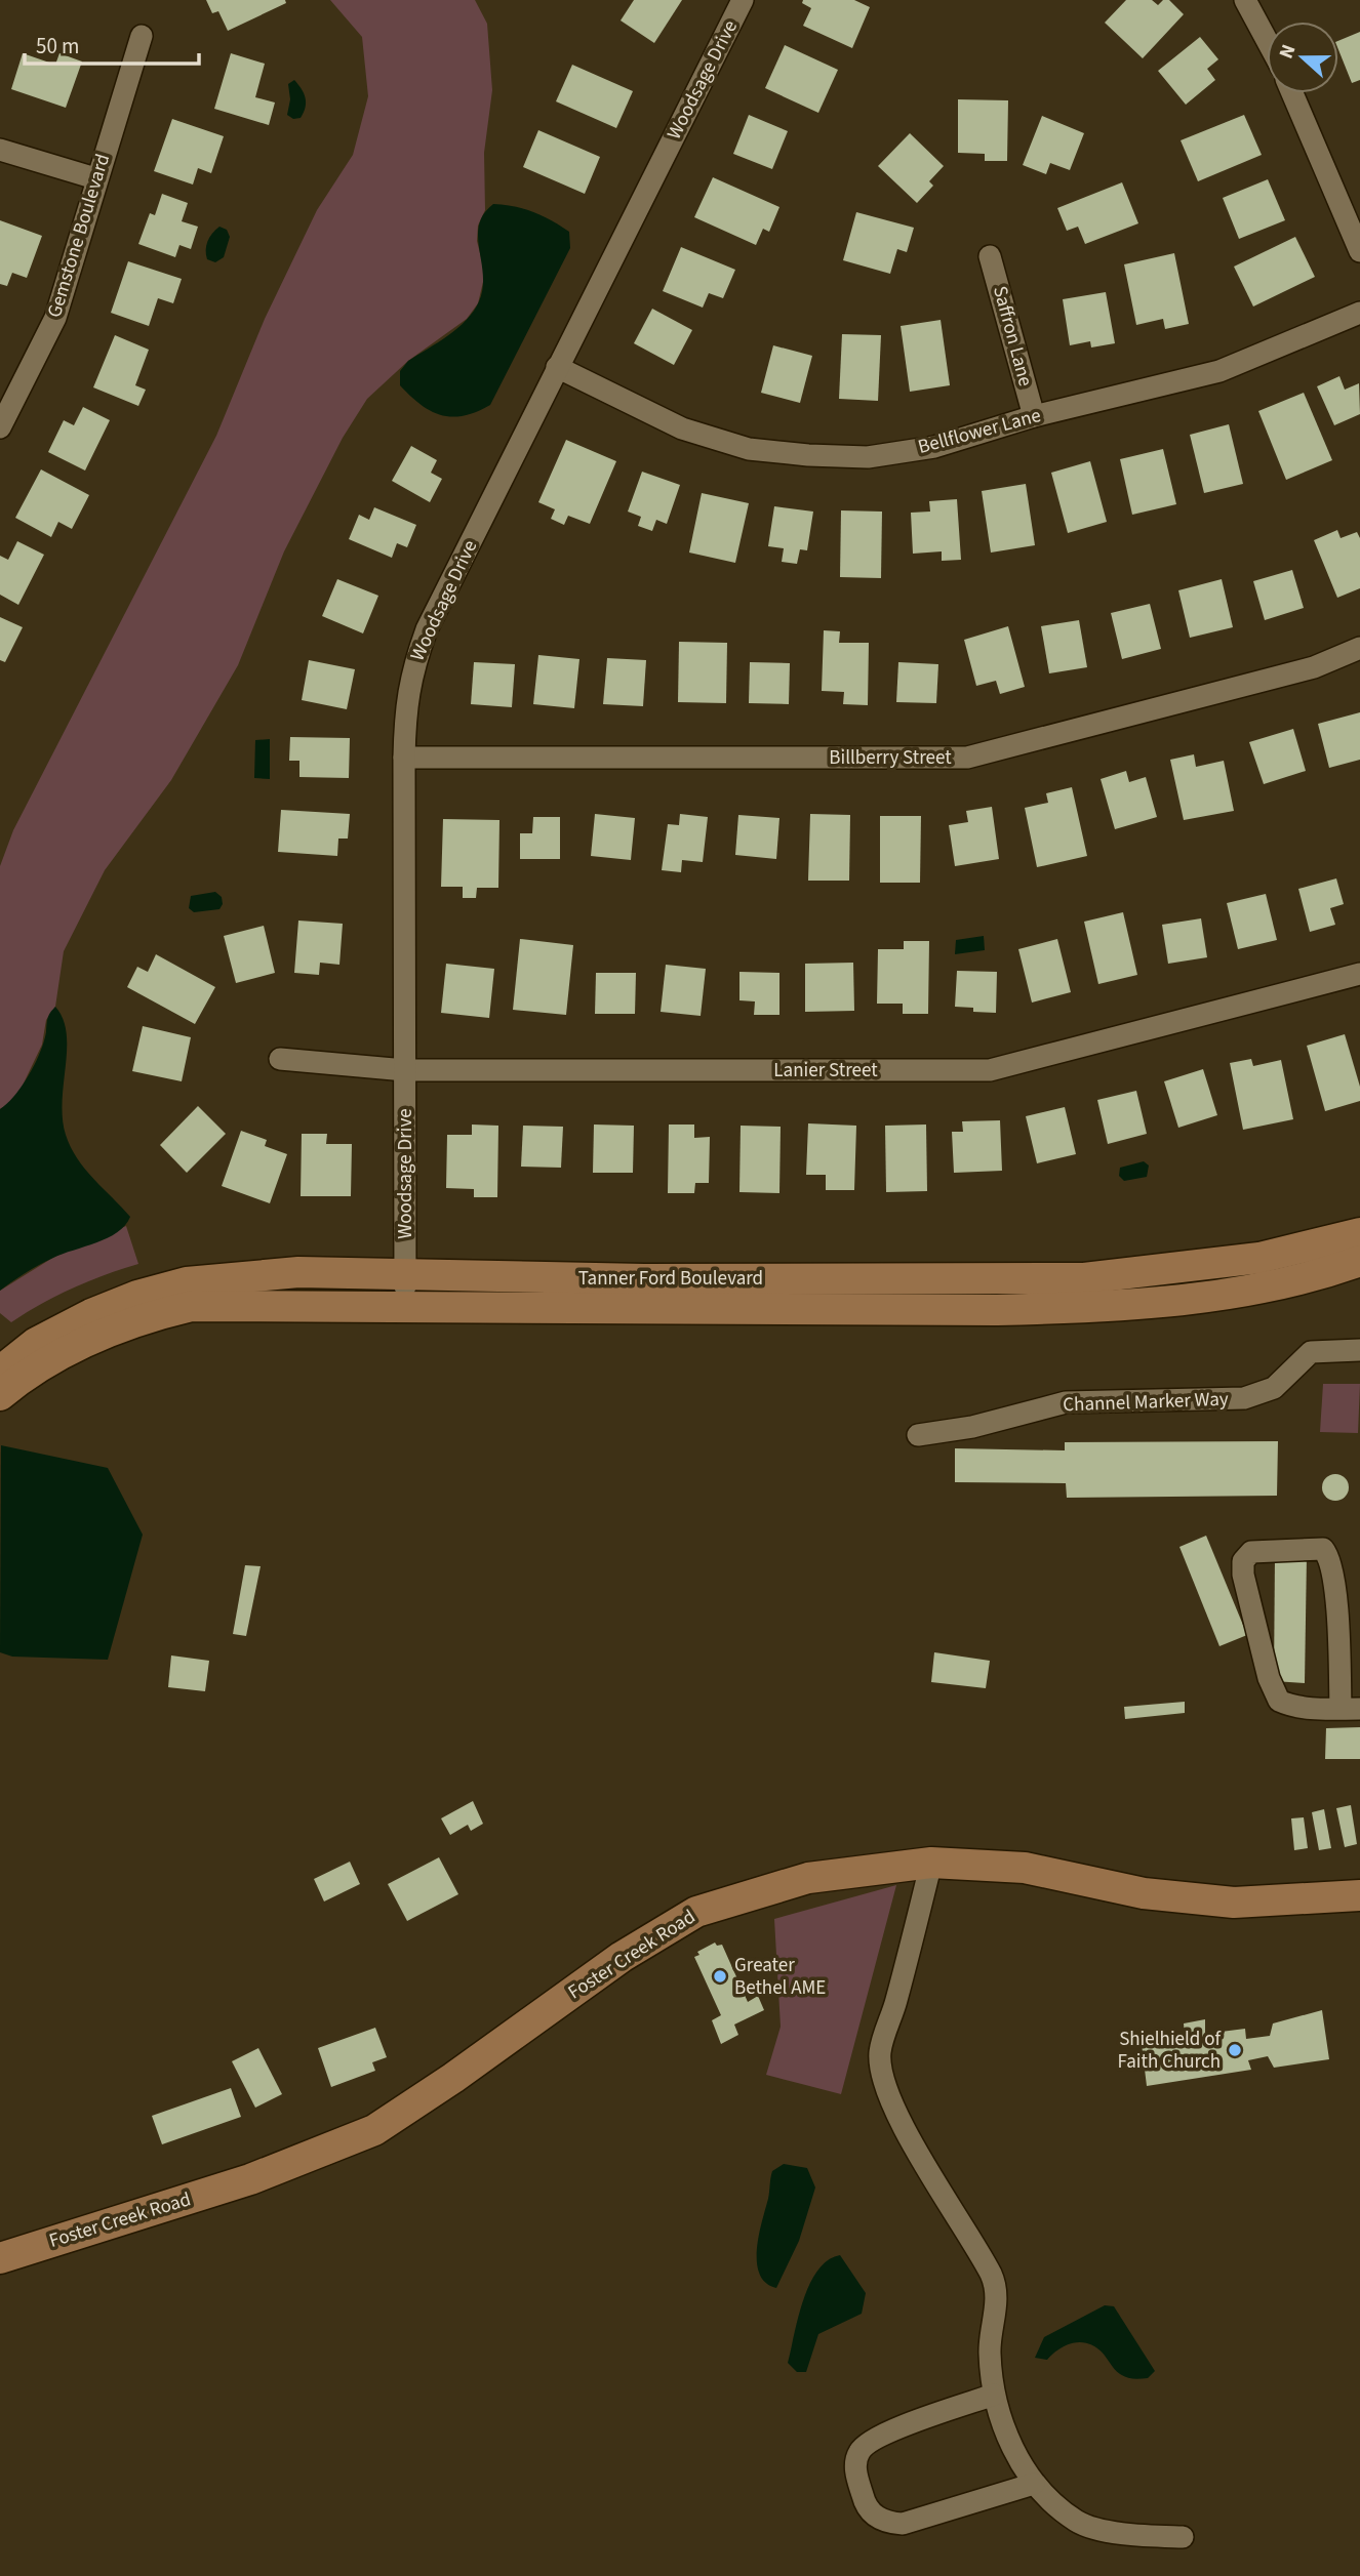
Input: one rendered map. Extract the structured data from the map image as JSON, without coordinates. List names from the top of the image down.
{
  "streets": {
    "street": [
      "Woodsage Drive",
      "Gemstone Boulevard",
      "Saffron Lane",
      "Bellflower Lane",
      "Billberry Street",
      "Lanier Street",
      "Tanner Ford Boulevard",
      "Channel Marker Way",
      "Foster Creek Road"
    ]
  },
  "crossings": [
    ["Woodsage Drive", "Bellflower Lane"],
    ["Woodsage Drive", "Billberry Street"],
    ["Woodsage Drive", "Lanier Street"],
    ["Woodsage Drive", "Tanner Ford Boulevard"],
    ["Saffron Lane", "Bellflower Lane"]
  ],
  "places": ["Greater Bethel AME", "Shielhield of Faith Church"],
  "scale_bar": "50 m",
  "north": "left"
}
